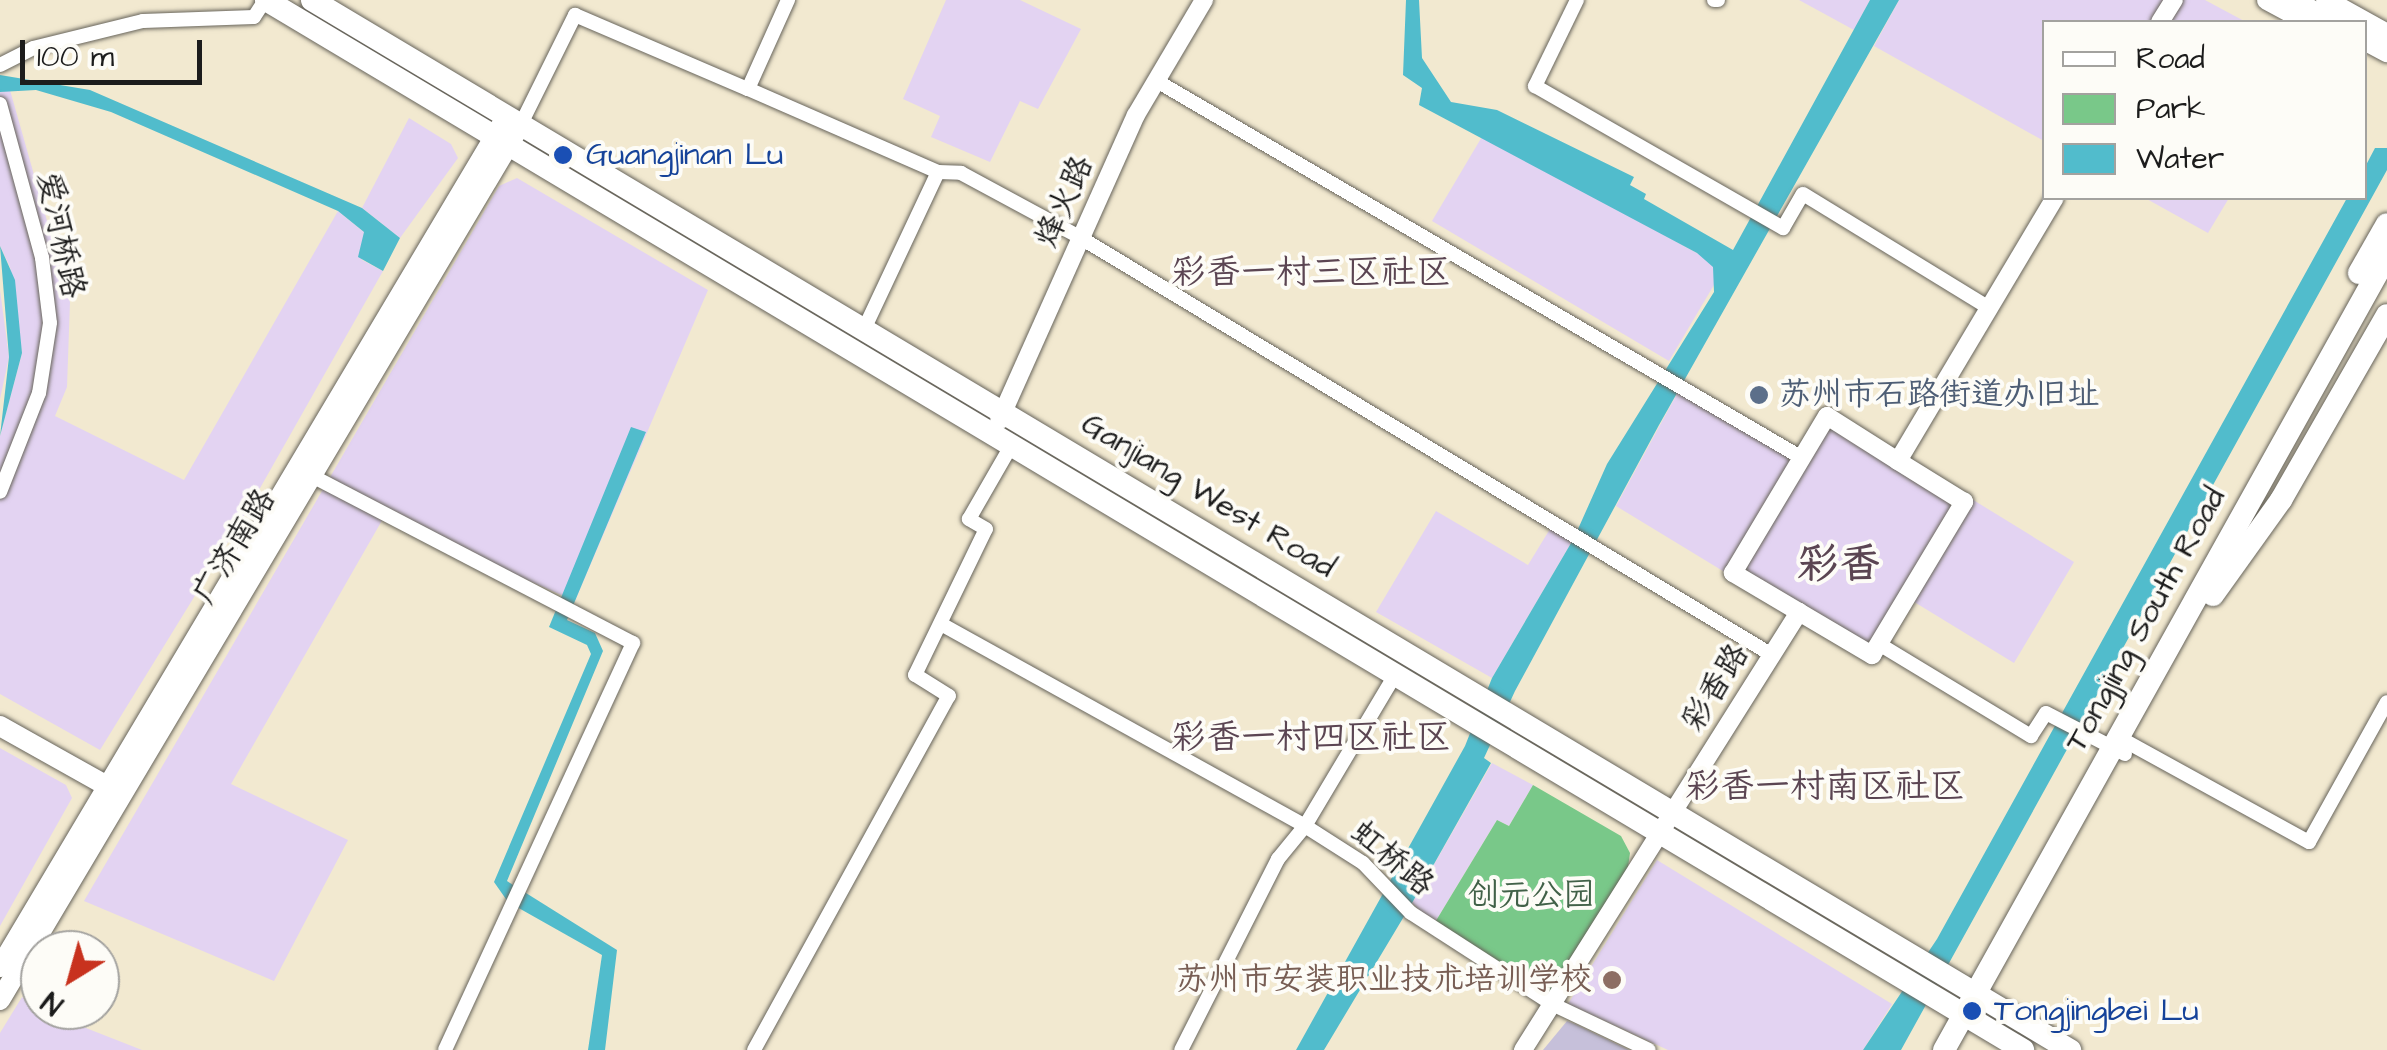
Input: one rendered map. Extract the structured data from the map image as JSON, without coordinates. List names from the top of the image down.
{
  "streets": {
    "main road": ["Ganjiang West Road", "广济南路", "Tongjing South Road"],
    "street": [
      "烽火路",
      "爱河桥路",
      "彩香路",
      "虹桥路"
    ]
  },
  "crossings": [
    ["烽火路", "Ganjiang West Road"],
    ["Ganjiang West Road", "广济南路"],
    ["Ganjiang West Road", "Tongjing South Road"],
    ["Ganjiang West Road", "彩香路"],
    ["Ganjiang West Road", "虹桥路"],
    ["彩香路", "虹桥路"]
  ],
  "districts": [
    "彩香一村三区社区",
    "彩香",
    "彩香一村四区社区",
    "彩香一村南区社区"
  ],
  "parks": ["创元公园"],
  "places": [
    "Guangjinan Lu",
    "苏州市石路街道办旧址",
    "苏州市安装职业技术培训学校",
    "Tongjingbei Lu"
  ],
  "legend": ["Road", "Park", "Water"],
  "scale_bar": "100 m",
  "north": "bottom left"
}
